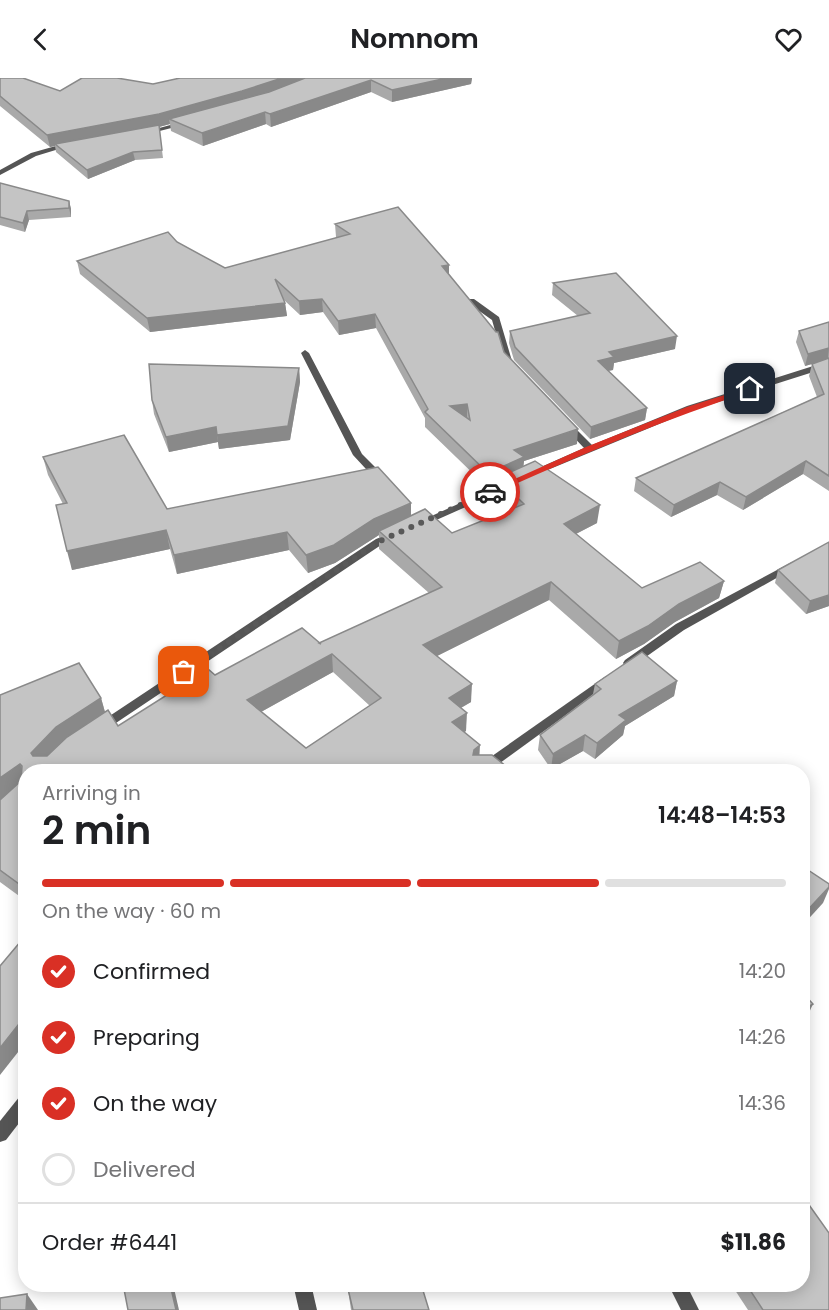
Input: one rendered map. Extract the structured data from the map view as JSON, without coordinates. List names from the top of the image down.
{
  "page": {
    "header": "Nomnom",
    "heading": ["2 min", "Arriving in", "14:48–14:53"],
    "panel": ["Order #6441", "$11.86"],
    "bar": "On the way · 60 m",
    "list": [
      ["Confirmed", "14:20"],
      ["Preparing", "14:26"],
      ["On the way", "14:36"],
      "Delivered"
    ]
  }
}
